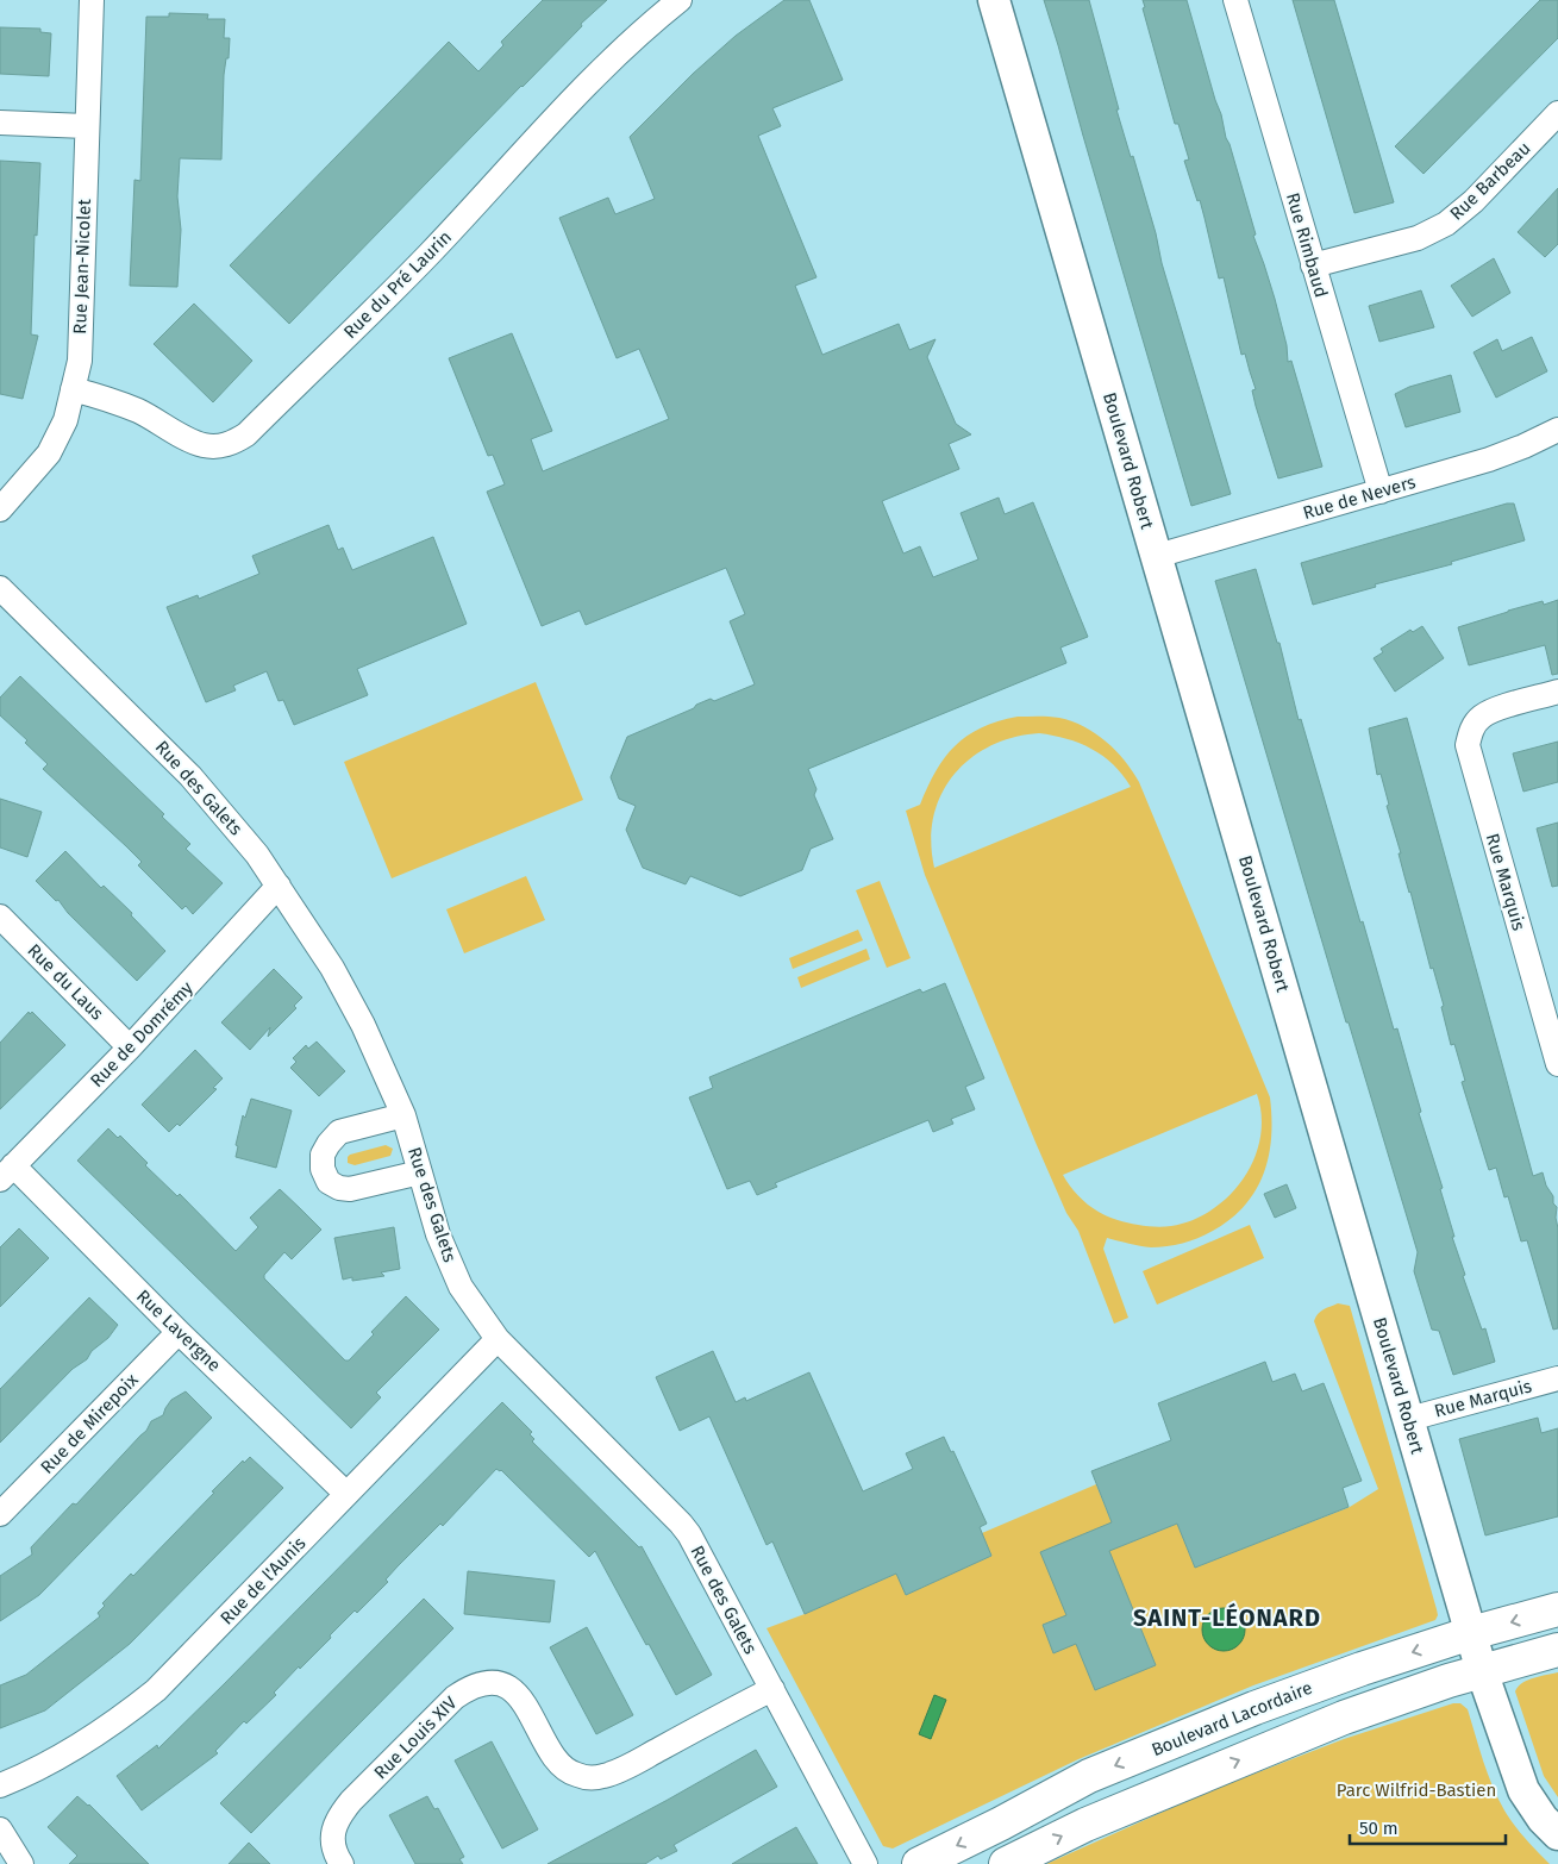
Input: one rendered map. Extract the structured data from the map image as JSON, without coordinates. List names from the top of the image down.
{
  "streets": {
    "main road": ["Boulevard Lacordaire"],
    "street": [
      "Rue Barbeau",
      "Rue Rimbaud",
      "Rue Jean-Nicolet",
      "Rue du Pré Laurin",
      "Boulevard Robert",
      "Rue de Nevers",
      "Rue des Galets",
      "Rue Marquis",
      "Rue du Laus",
      "Rue de Domrémy",
      "Rue Lavergne",
      "Rue de Mirepoix",
      "Rue de l'Aunis",
      "Rue Louis XIV"
    ]
  },
  "crossings": [
    ["Rue Barbeau", "Rue Rimbaud"],
    ["Rue Rimbaud", "Rue de Nevers"],
    ["Rue Jean-Nicolet", "Rue du Pré Laurin"],
    ["Boulevard Robert", "Rue de Nevers"],
    ["Boulevard Robert", "Rue Marquis"],
    ["Boulevard Robert", "Boulevard Lacordaire"],
    ["Rue des Galets", "Rue de Domrémy"],
    ["Rue des Galets", "Rue de l'Aunis"],
    ["Rue des Galets", "Rue Louis XIV"],
    ["Rue du Laus", "Rue de Domrémy"],
    ["Rue de Domrémy", "Rue Lavergne"],
    ["Rue Lavergne", "Rue de Mirepoix"],
    ["Rue Lavergne", "Rue de l'Aunis"]
  ],
  "districts": ["SAINT-LÉONARD"],
  "parks": ["Parc Wilfrid-Bastien"],
  "scale_bar": "50 m"
}
